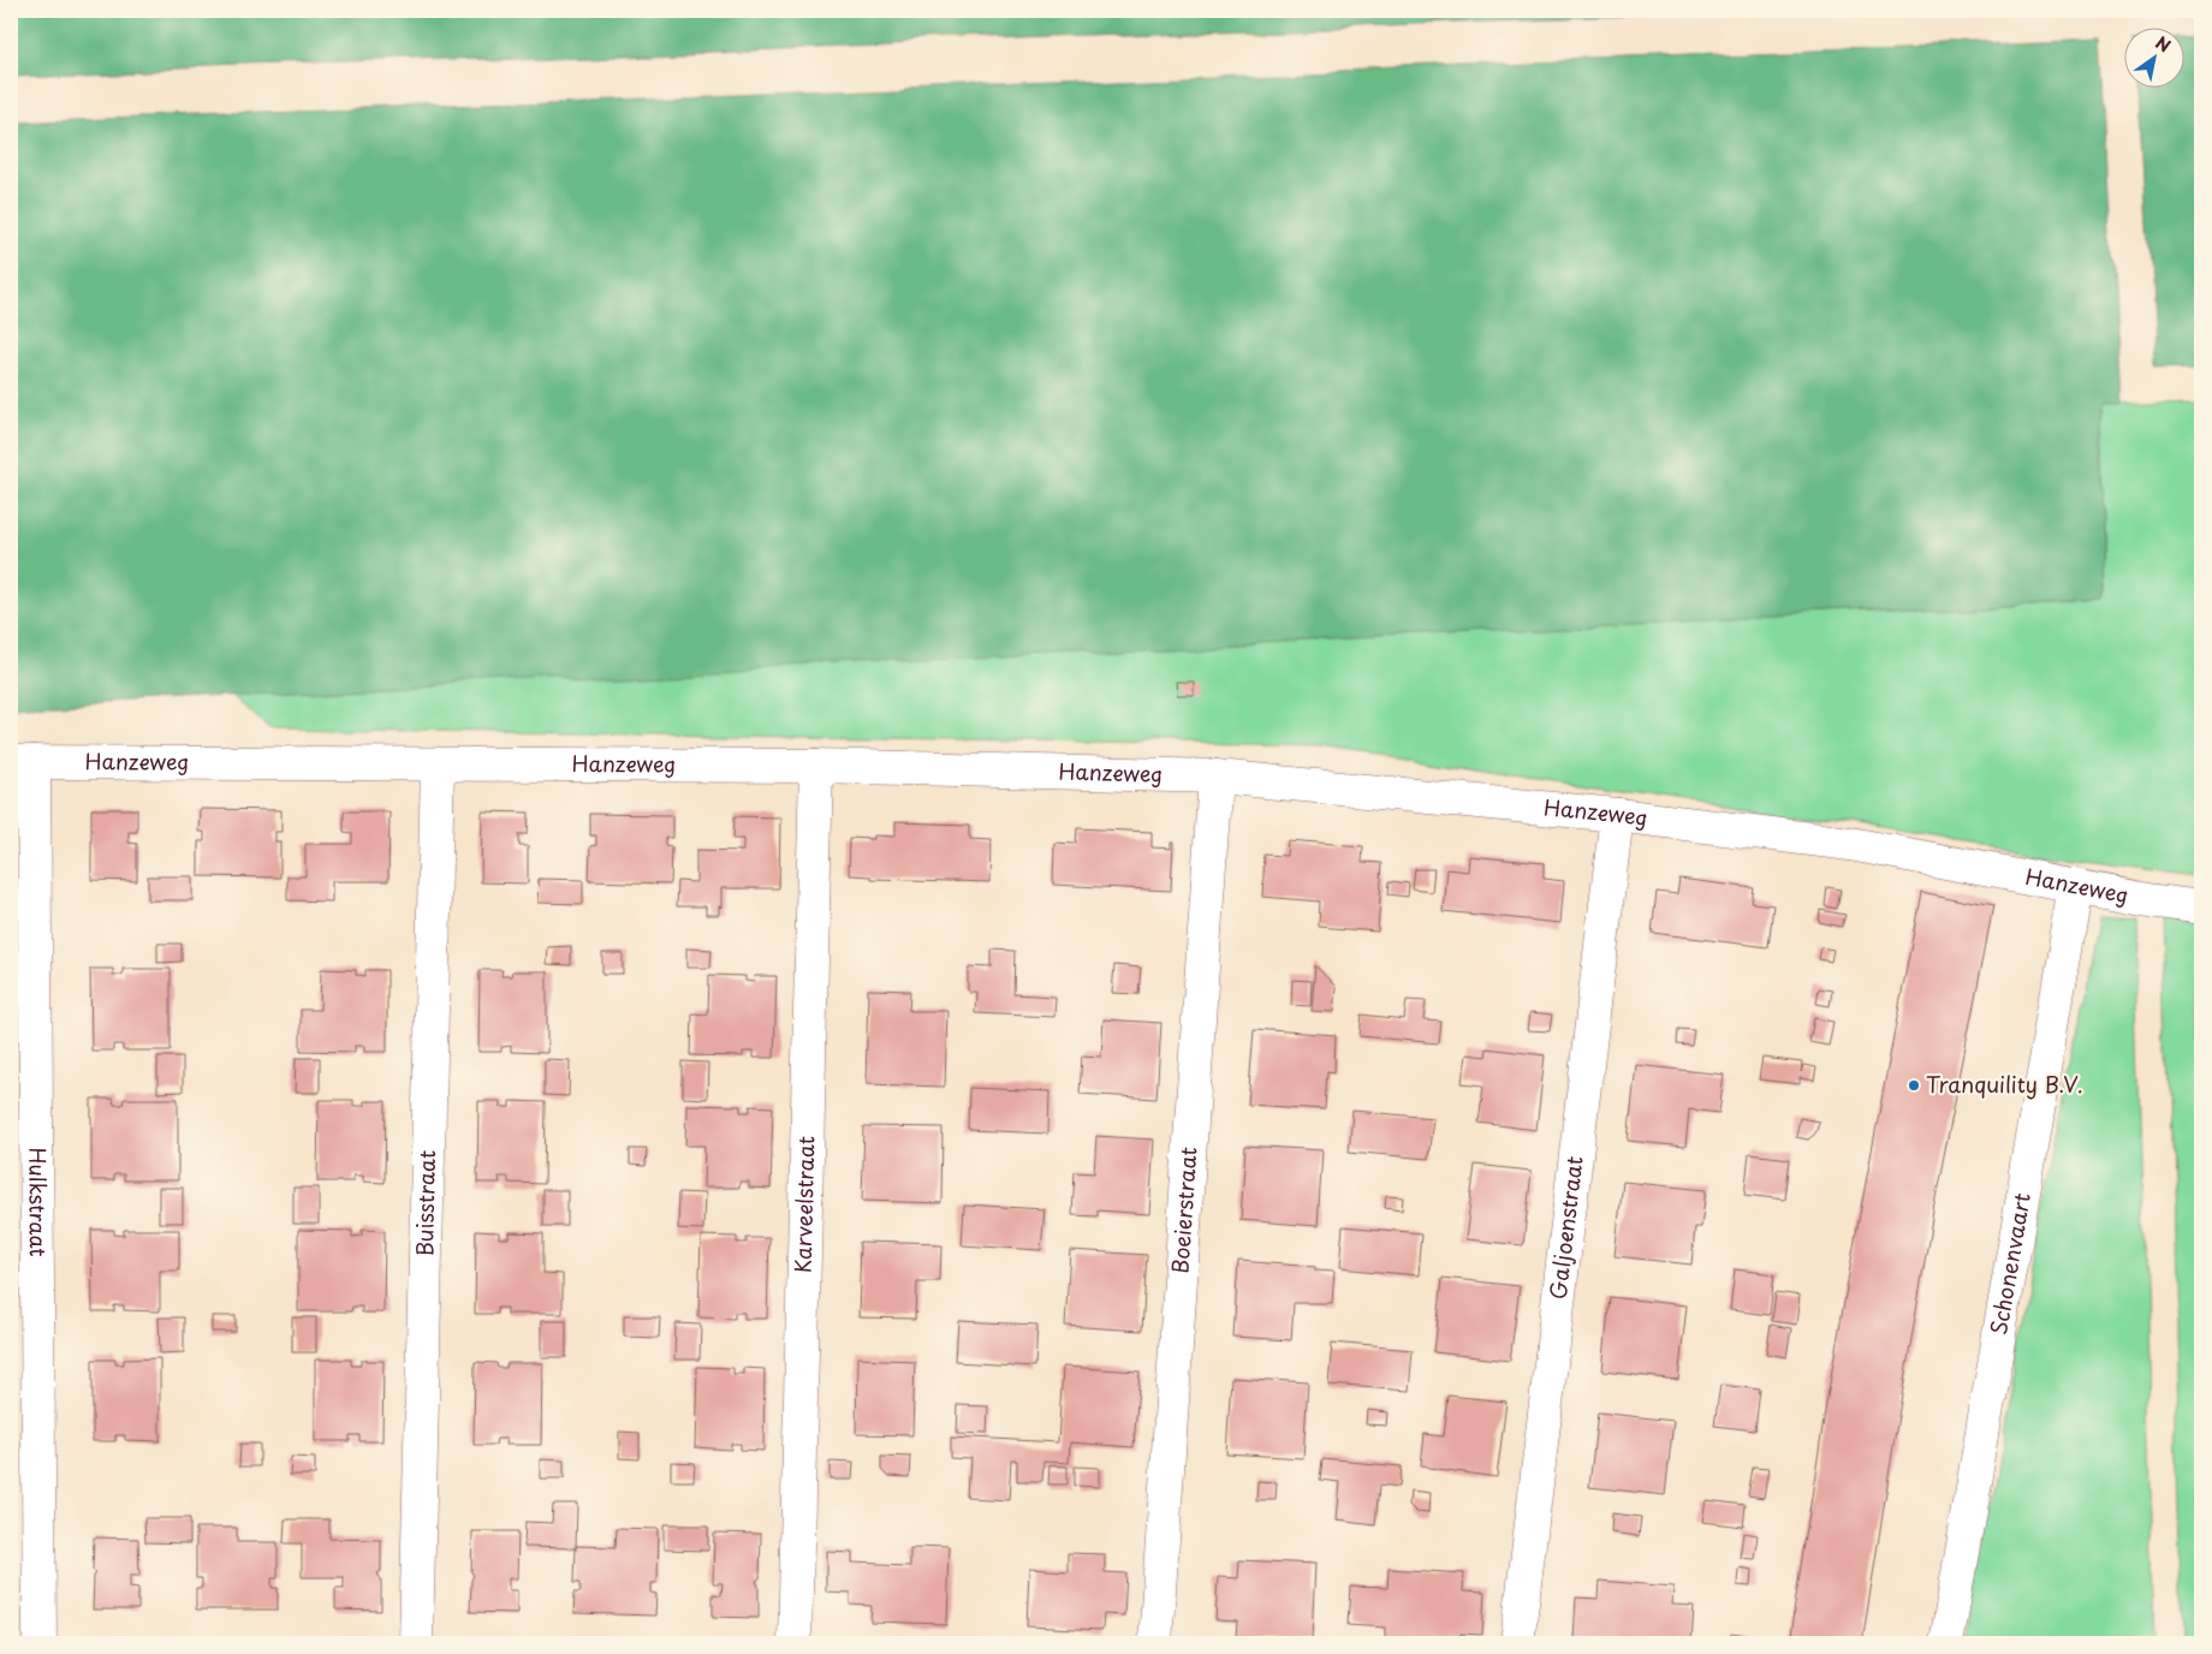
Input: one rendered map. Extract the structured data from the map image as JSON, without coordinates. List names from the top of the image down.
{
  "streets": {
    "street": [
      "Hanzeweg",
      "Hulkstraat",
      "Buisstraat",
      "Karveelstraat",
      "Boeierstraat",
      "Galjoenstraat",
      "Schonenvaart"
    ]
  },
  "crossings": [
    ["Hanzeweg", "Hulkstraat"],
    ["Hanzeweg", "Buisstraat"],
    ["Hanzeweg", "Karveelstraat"],
    ["Hanzeweg", "Boeierstraat"],
    ["Hanzeweg", "Galjoenstraat"],
    ["Hanzeweg", "Schonenvaart"]
  ],
  "places": ["Tranquility B.V."],
  "north": "top right"
}
